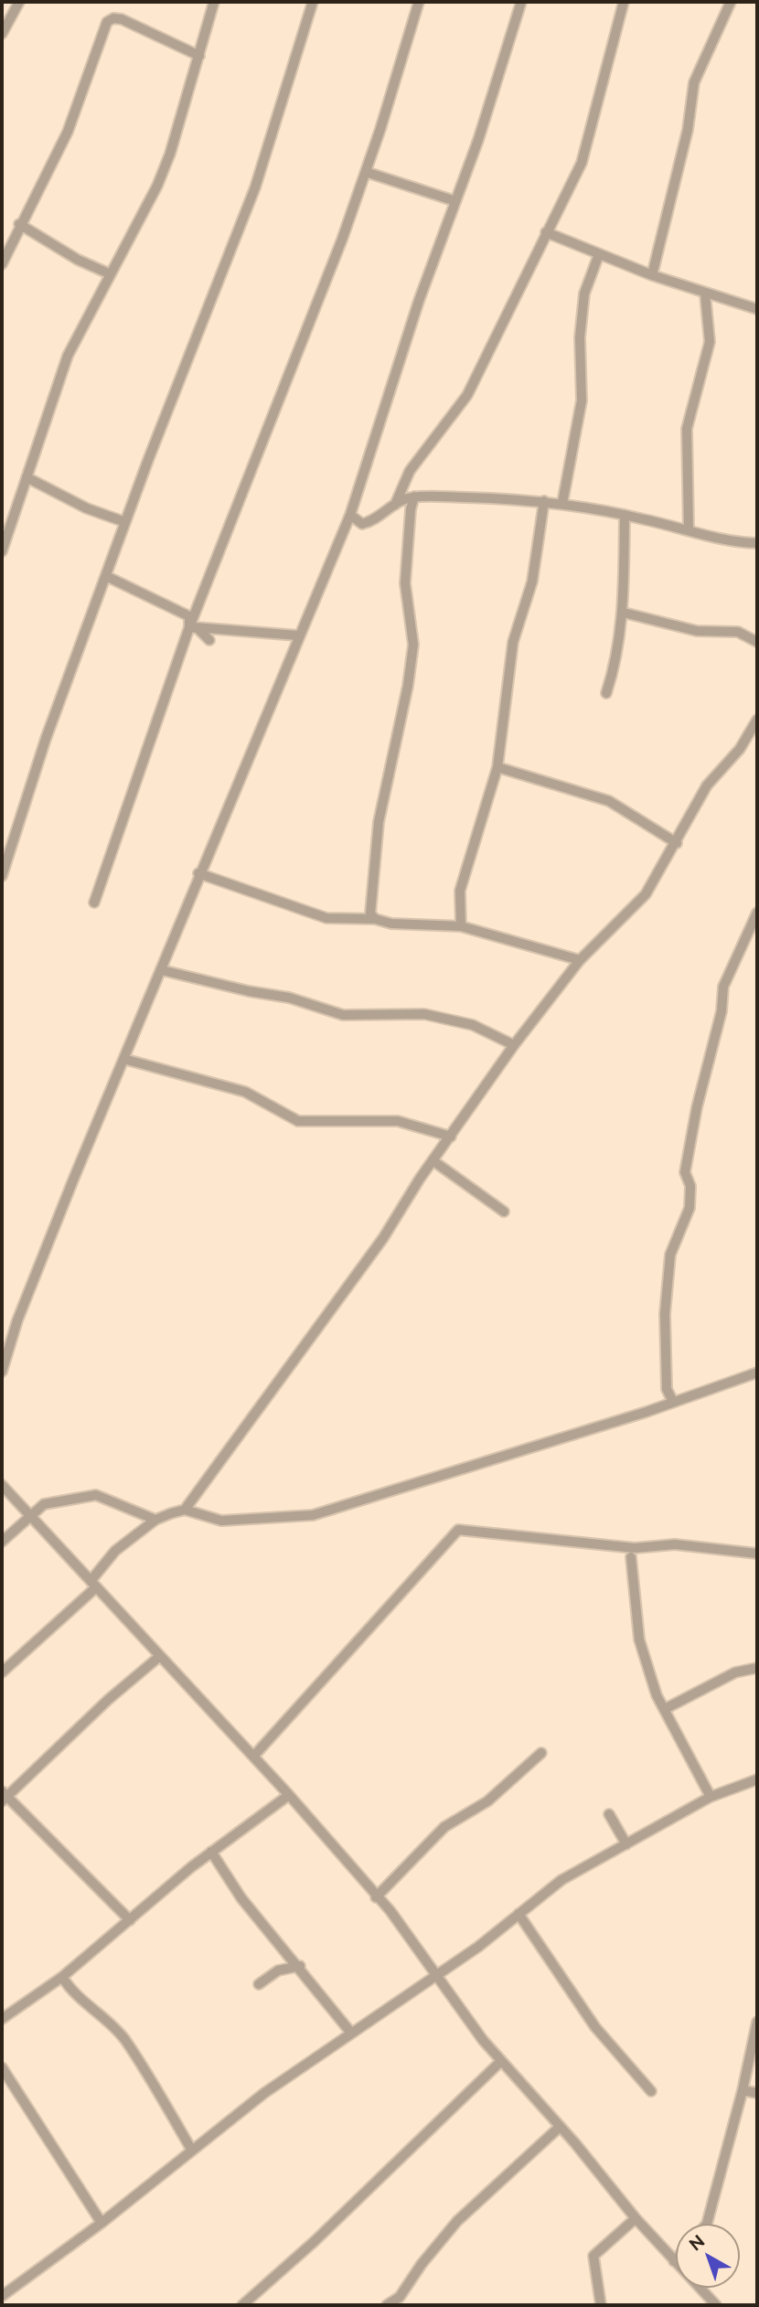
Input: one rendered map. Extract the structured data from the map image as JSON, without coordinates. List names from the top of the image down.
{
  "north": "top left"
}
